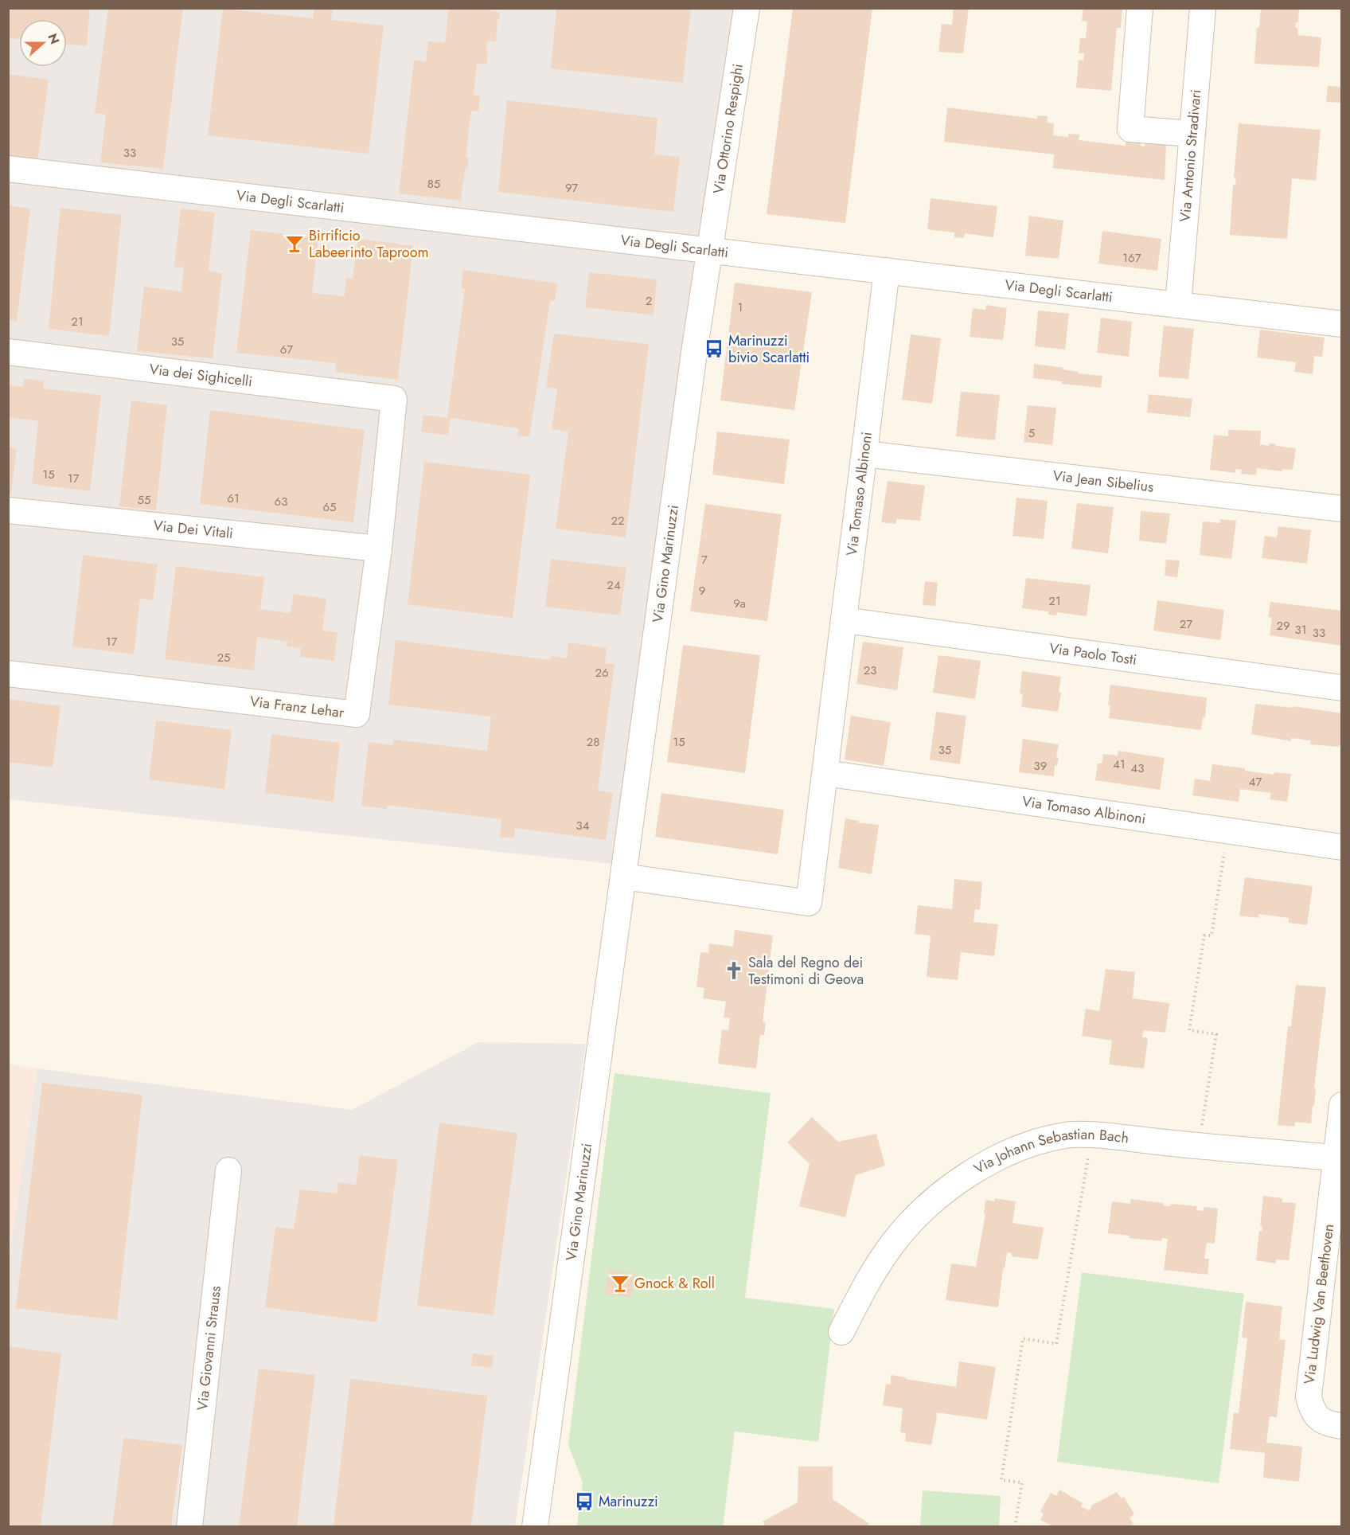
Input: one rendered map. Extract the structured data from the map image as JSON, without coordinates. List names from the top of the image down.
{
  "streets": {
    "street": [
      "Via Ottorino Respighi",
      "Via Antonio Stradivari",
      "Via Degli Scarlatti",
      "Via dei Sighicelli",
      "Via Jean Sibelius",
      "Via Tomaso Albinoni",
      "Via Dei Vitali",
      "Via Gino Marinuzzi",
      "Via Paolo Tosti",
      "Via Franz Lehar",
      "Via Johann Sebastian Bach",
      "Via Ludwig Van Beethoven",
      "Via Giovanni Strauss"
    ]
  },
  "crossings": [
    ["Via Ottorino Respighi", "Via Degli Scarlatti"],
    ["Via Ottorino Respighi", "Via Gino Marinuzzi"],
    ["Via Antonio Stradivari", "Via Degli Scarlatti"],
    ["Via Degli Scarlatti", "Via Tomaso Albinoni"],
    ["Via Degli Scarlatti", "Via Gino Marinuzzi"],
    ["Via dei Sighicelli", "Via Franz Lehar"],
    ["Via Jean Sibelius", "Via Tomaso Albinoni"],
    ["Via Tomaso Albinoni", "Via Gino Marinuzzi"],
    ["Via Tomaso Albinoni", "Via Paolo Tosti"],
    ["Via Dei Vitali", "Via Franz Lehar"],
    ["Via Johann Sebastian Bach", "Via Ludwig Van Beethoven"]
  ],
  "places": {
    "bar": ["Birrificio Labeerinto Taproom", "Gnock & Roll"],
    "bus stop": ["Marinuzzi bivio Scarlatti", "Marinuzzi"],
    "church": ["Sala del Regno dei Testimoni di Geova"]
  },
  "house_numbers": [
    "33",
    "85",
    "97",
    "167",
    "2",
    "1",
    "21",
    "35",
    "67",
    "5",
    "15",
    "17",
    "61",
    "55",
    "63",
    "65",
    "22",
    "7",
    "24",
    "9",
    "21",
    "9a",
    "27",
    "29",
    "31",
    "33",
    "17",
    "25",
    "23",
    "26",
    "28",
    "15",
    "35",
    "41",
    "39",
    "43",
    "47",
    "34"
  ],
  "north": "right"
}
